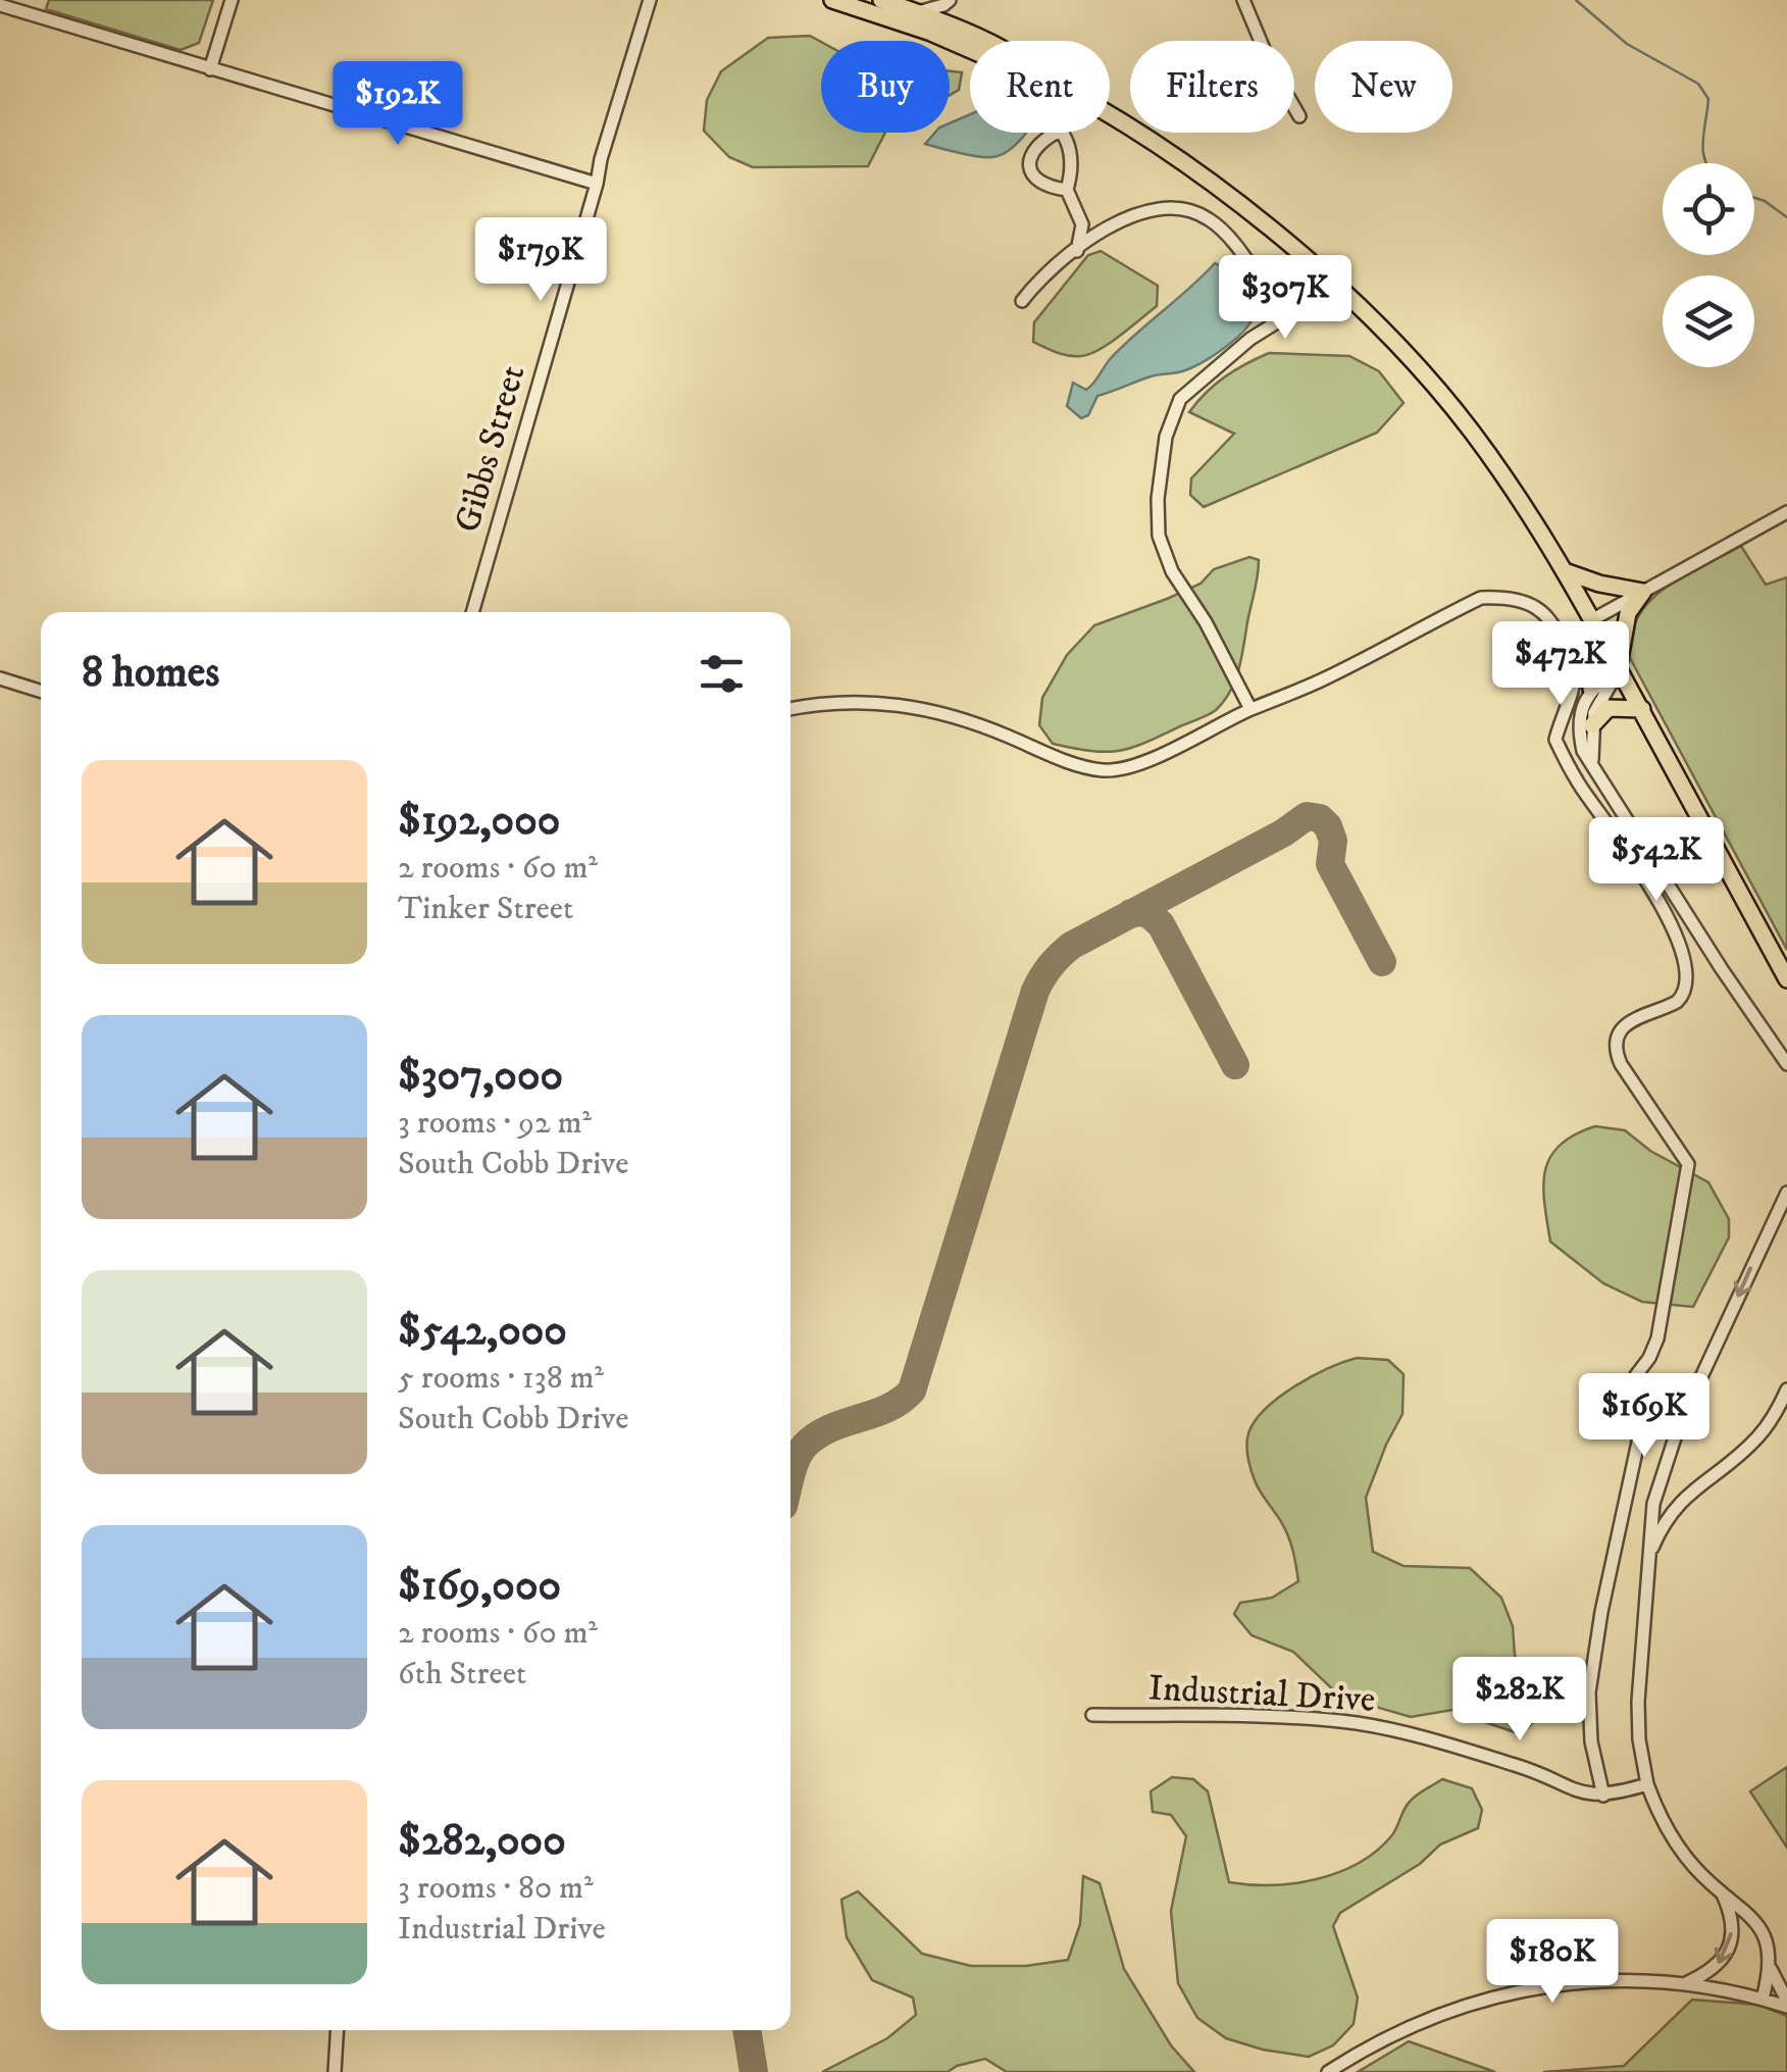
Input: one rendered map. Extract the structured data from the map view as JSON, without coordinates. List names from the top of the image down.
{
  "streets": {
    "street": ["Gibbs Street", "Industrial Drive"]
  },
  "page": {
    "chip": [
      "Buy",
      "Rent",
      "Filters",
      "New"
    ],
    "price": [
      "$192K",
      "$179K",
      "$307K",
      "$472K",
      "$542K",
      "$169K",
      "$282K",
      "$180K"
    ],
    "heading": "8 homes",
    "list": [
      {
        "name": "$192,000",
        "note": "2 rooms · 60 m² · Tinker Street"
      },
      {
        "name": "$307,000",
        "note": "3 rooms · 92 m² · South Cobb Drive"
      },
      {
        "name": "$542,000",
        "note": "5 rooms · 138 m² · South Cobb Drive"
      },
      {
        "name": "$169,000",
        "note": "2 rooms · 60 m² · 6th Street"
      },
      {
        "name": "$282,000",
        "note": "3 rooms · 80 m² · Industrial Drive"
      }
    ]
  }
}
